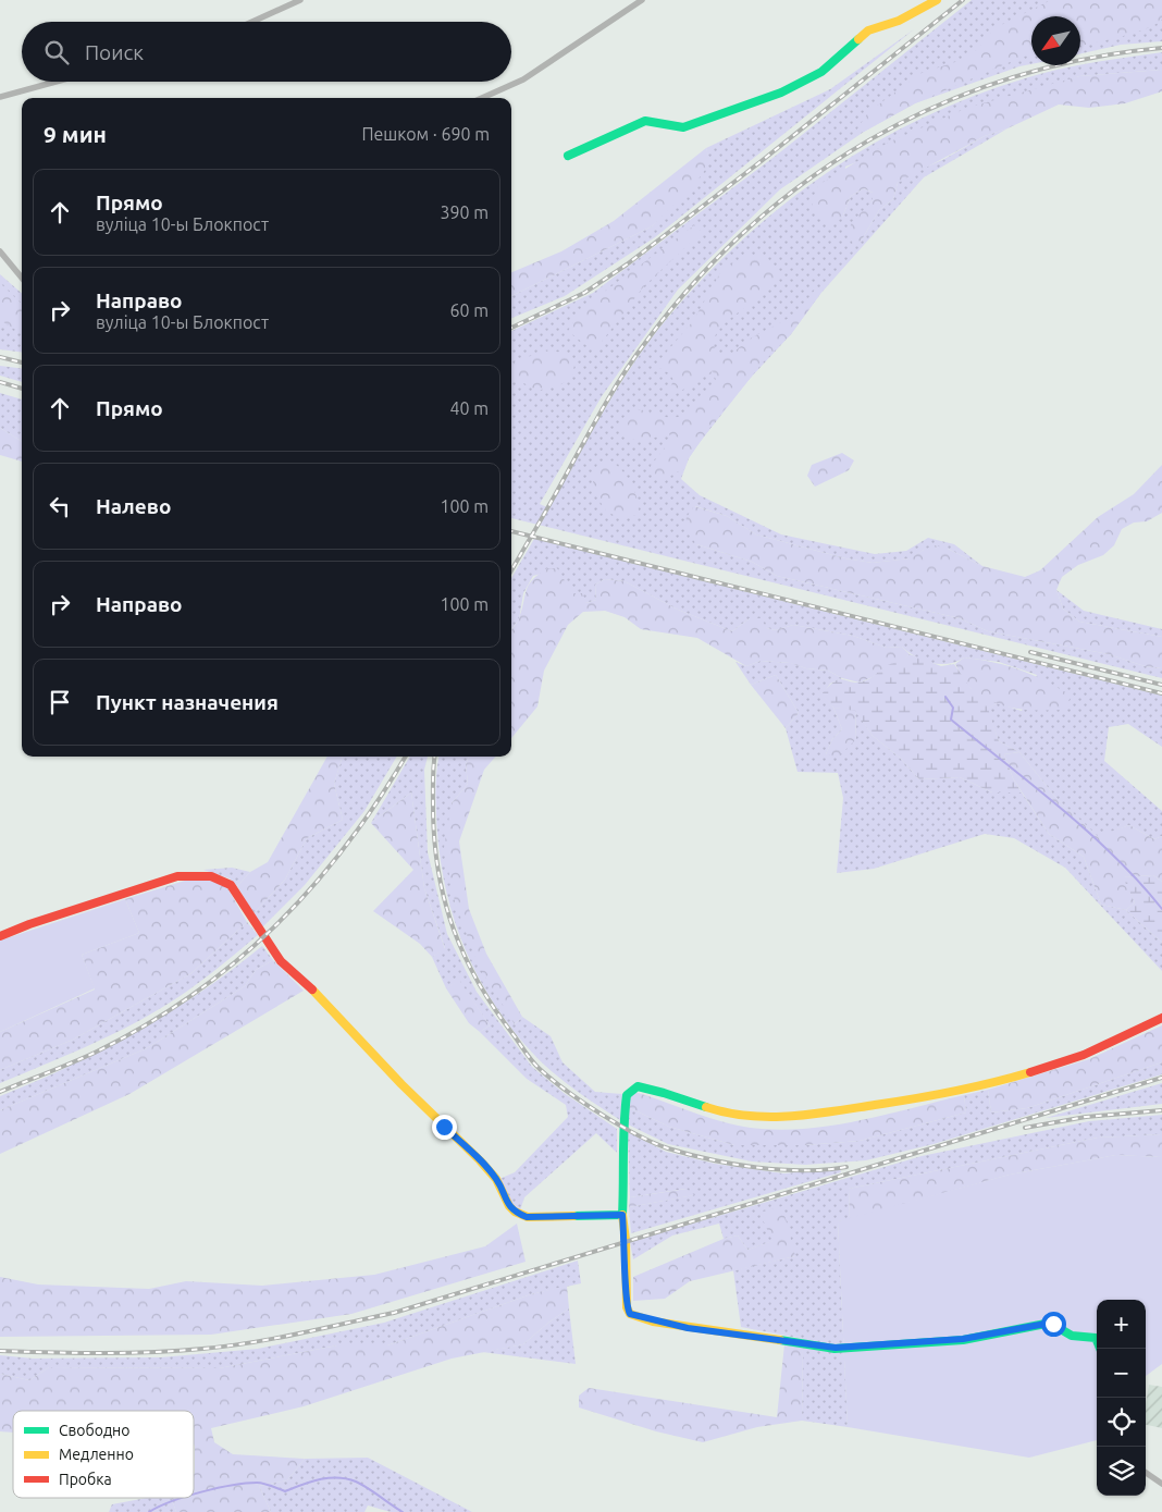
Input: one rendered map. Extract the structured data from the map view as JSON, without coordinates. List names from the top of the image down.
{
  "legend": ["Свободно", "Медленно", "Пробка"],
  "north": "bottom left",
  "page": {
    "search": "Поиск",
    "heading": ["9 мин", "Пешком · 690 m"],
    "list": [
      ["Прямо", "вуліца 10-ы Блокпост", "390 m"],
      ["Направо", "вуліца 10-ы Блокпост", "60 m"],
      ["Прямо", "40 m"],
      ["Налево", "100 m"],
      ["Направо", "100 m"],
      "Пункт назначения"
    ],
    "map_buttons": ["+", "−"]
  }
}
